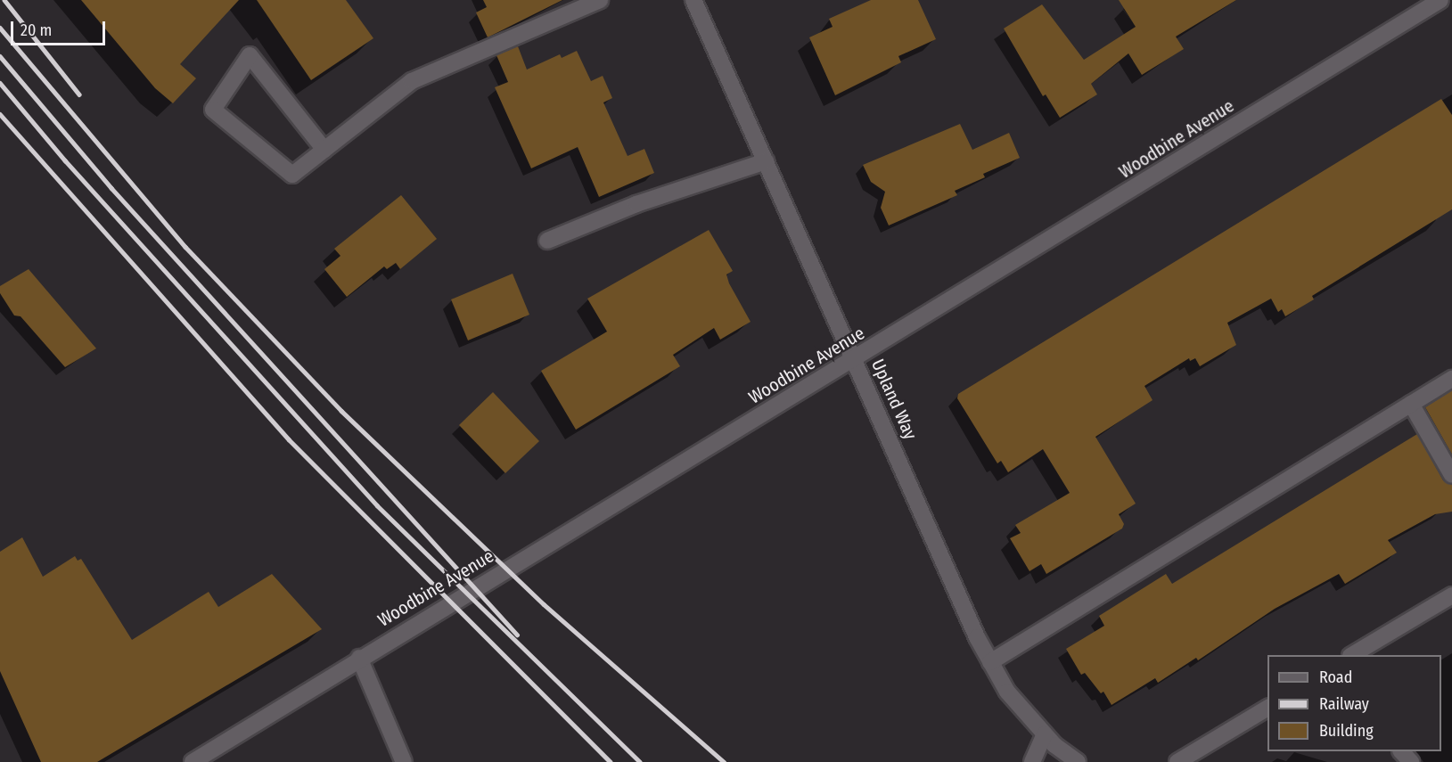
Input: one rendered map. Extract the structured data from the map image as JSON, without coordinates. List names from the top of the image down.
{
  "streets": {
    "street": ["Woodbine Avenue", "Upland Way"]
  },
  "crossings": [
    ["Woodbine Avenue", "Upland Way"]
  ],
  "legend": ["Road", "Railway", "Building"],
  "scale_bar": "20 m"
}
